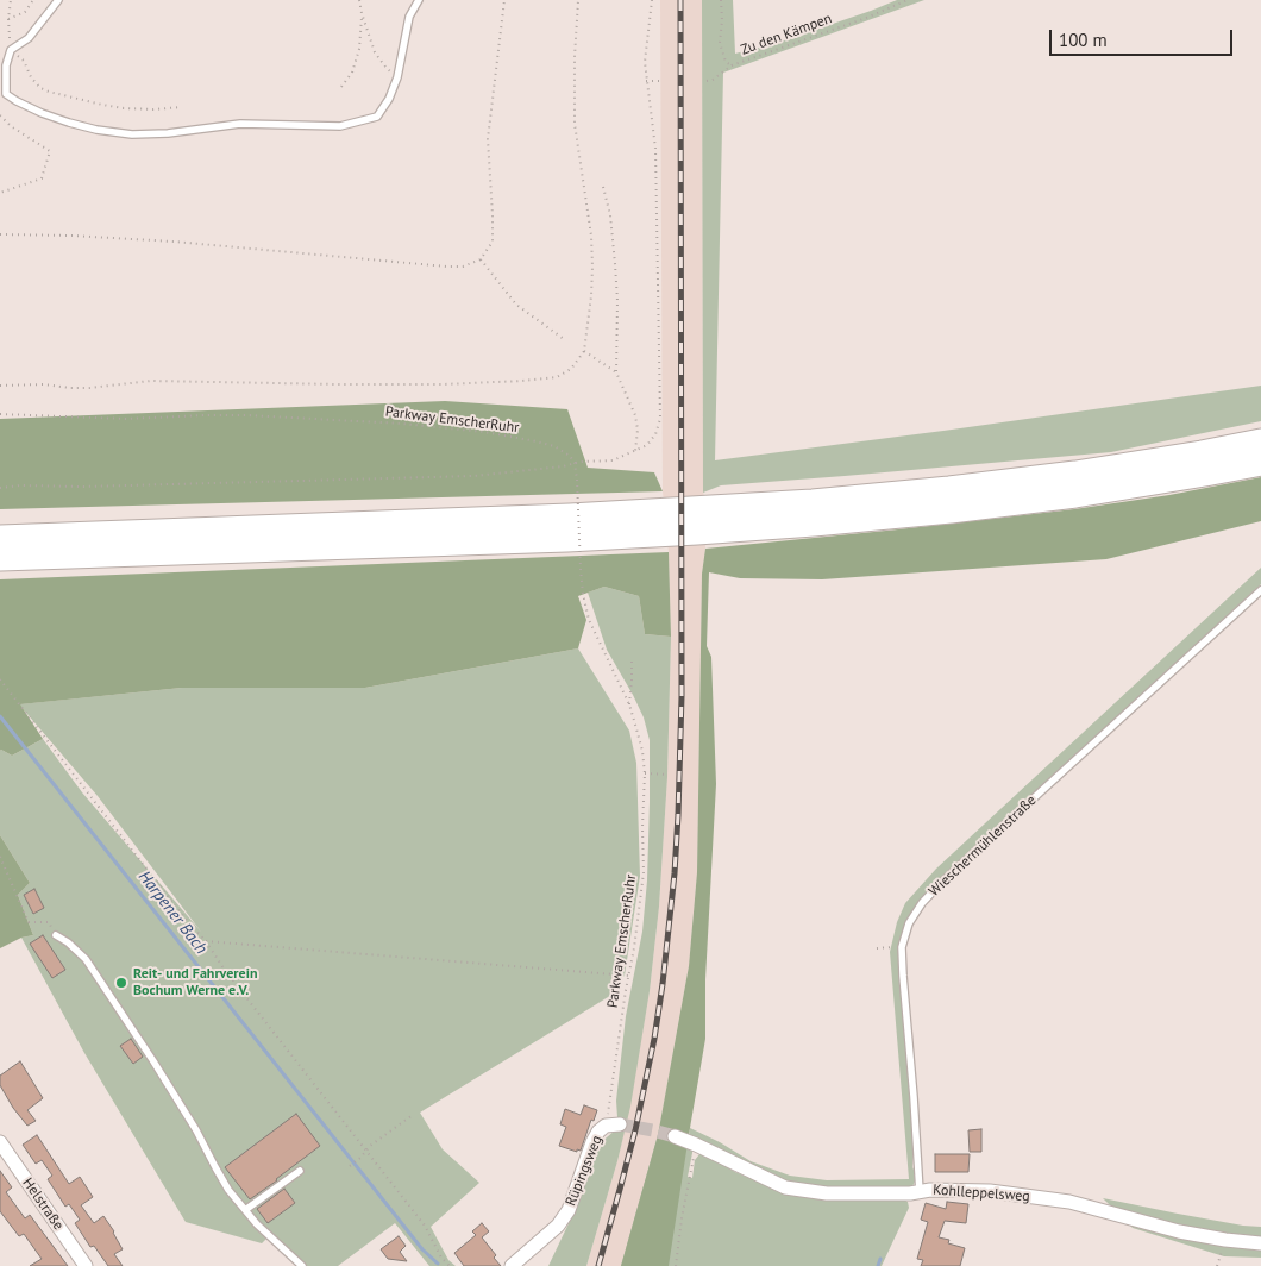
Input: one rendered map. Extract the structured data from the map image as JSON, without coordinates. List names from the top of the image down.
{
  "streets": {
    "street": ["Rüpingsweg", "Kohlleppelsweg", "Helstraße"],
    "lane": ["Wieschermühlenstraße"],
    "path": ["Zu den Kämpen", "Parkway EmscherRuhr"]
  },
  "crossings": [
    ["Parkway EmscherRuhr", "Rüpingsweg"],
    ["Wieschermühlenstraße", "Kohlleppelsweg"]
  ],
  "water": ["Harpener Bach"],
  "places": ["Reit- und Fahrverein Bochum Werne e.V."],
  "scale_bar": "100 m"
}
